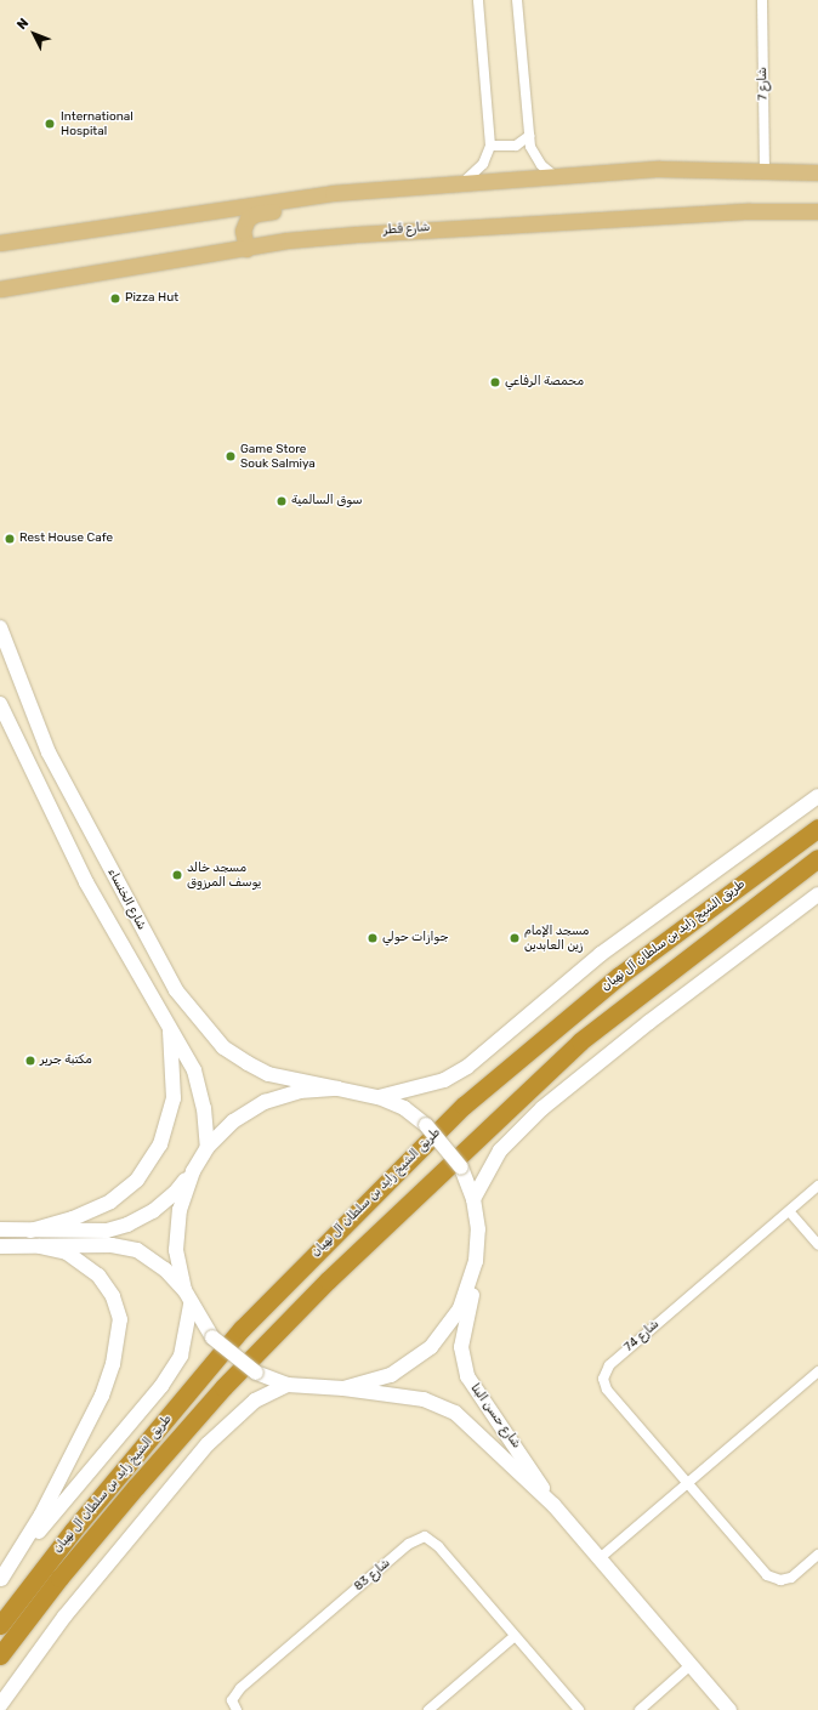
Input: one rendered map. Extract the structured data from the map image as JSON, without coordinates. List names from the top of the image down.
{
  "streets": {
    "highway": ["طريق الشيخ زايد بن سلطان آل نهيان"],
    "main road": ["شارع قطر", "شارع الخنساء", "شارع حسن البنا"],
    "street": ["شارع 7", "شارع 74", "شارع 83"]
  },
  "places": [
    "International Hospital",
    "Pizza Hut",
    "محمصة الرفاعي",
    "Game Store Souk Salmiya",
    "سوق السالمية",
    "Rest House Cafe",
    "مسجد خالد يوسف المرزوق",
    "جوازات حولي",
    "مسجد الإمام زين العابدين",
    "مكتبة جرير"
  ],
  "north": "top left"
}
